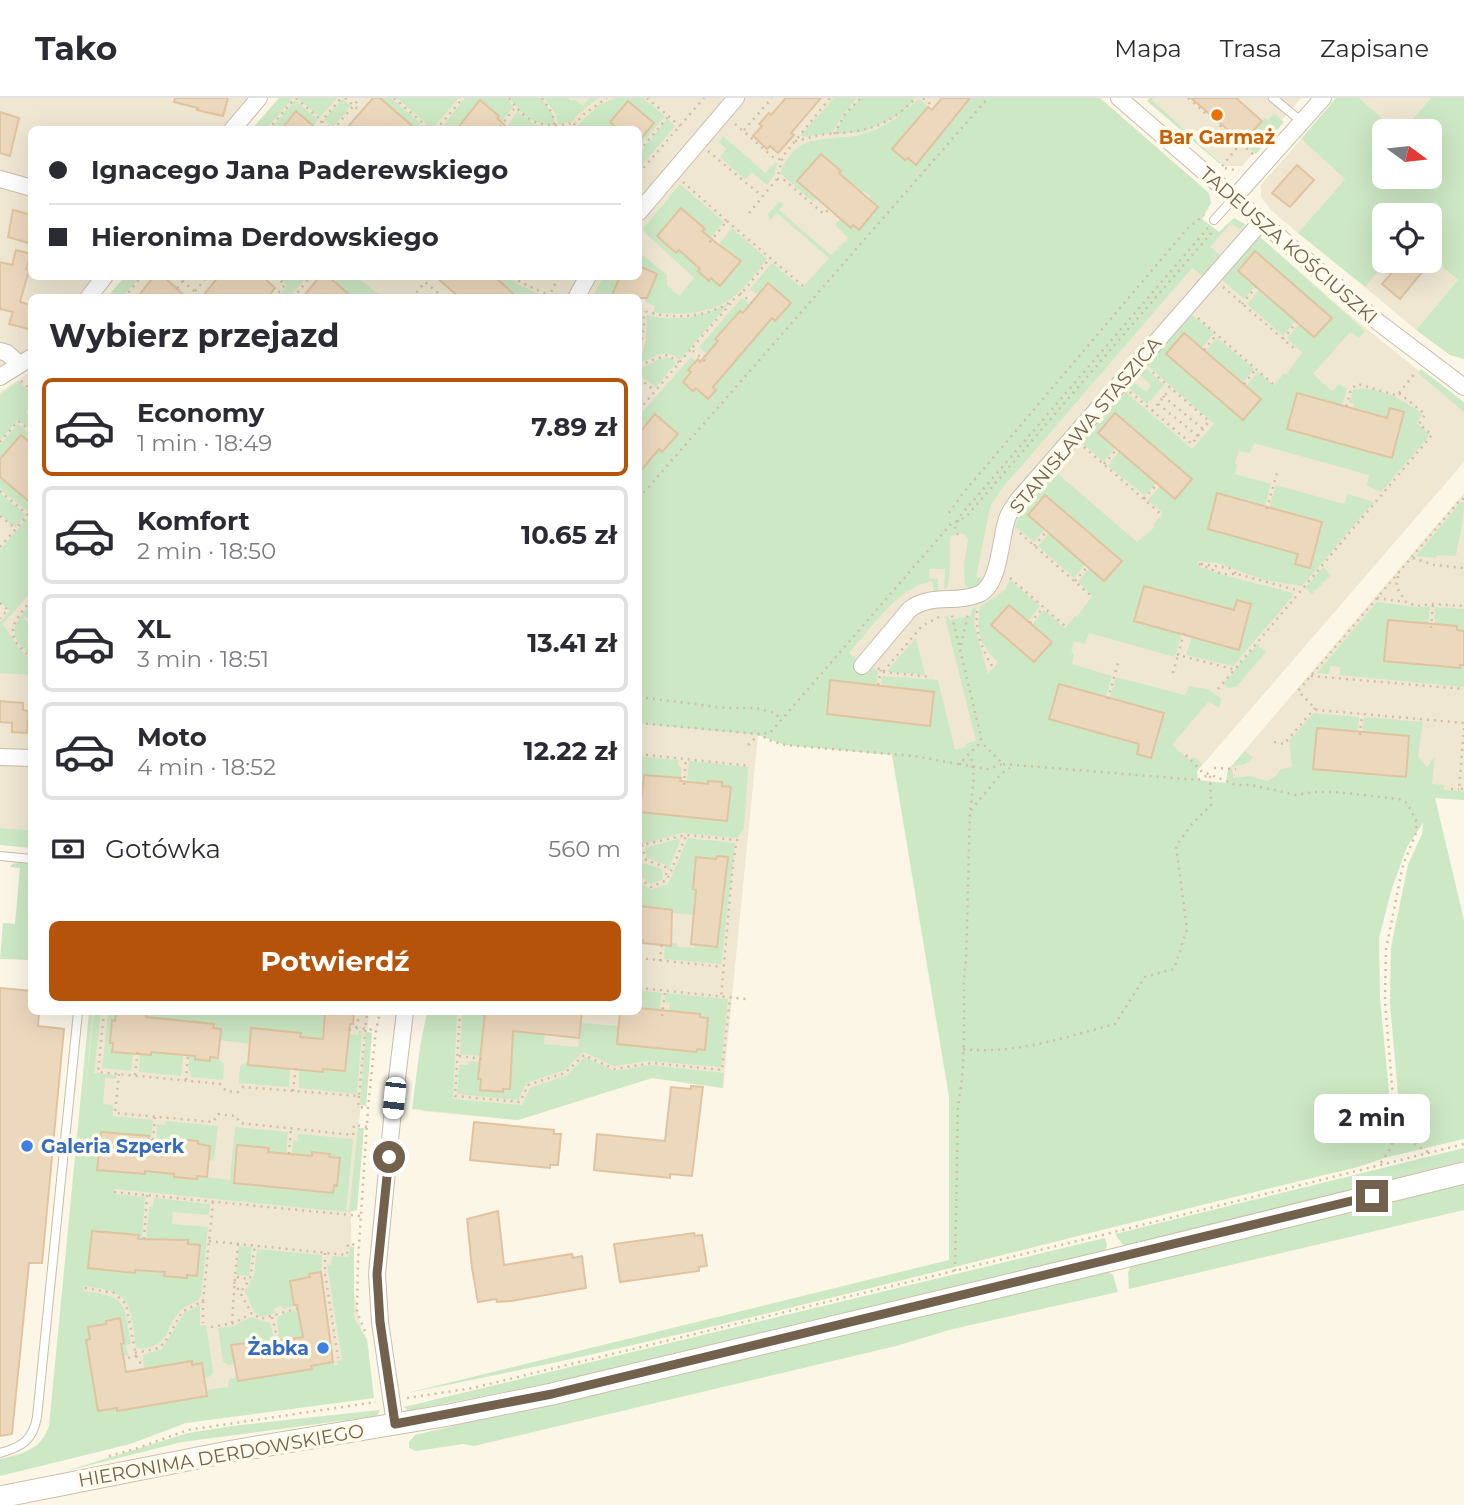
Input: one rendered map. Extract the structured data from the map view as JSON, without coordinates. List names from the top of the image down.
{
  "streets": {
    "main road": ["HIERONIMA DERDOWSKIEGO"],
    "street": ["TADEUSZA KOŚCIUSZKI", "STANISŁAWA STASZICA"]
  },
  "crossings": [
    ["TADEUSZA KOŚCIUSZKI", "STANISŁAWA STASZICA"]
  ],
  "places": ["Bar Garmaż", "Galeria Szperk", "Żabka"],
  "north": "right",
  "page": {
    "header": "Tako",
    "nav": ["Mapa", "Trasa", "Zapisane"],
    "banner": ["Ignacego Jana Paderewskiego", "Hieronima Derdowskiego"],
    "heading": "Wybierz przejazd",
    "list": [
      {
        "name": "Economy",
        "note": "1 min · 18:49",
        "value": "7.89 zł"
      },
      {
        "name": "Komfort",
        "note": "2 min · 18:50",
        "value": "10.65 zł"
      },
      {
        "name": "XL",
        "note": "3 min · 18:51",
        "value": "13.41 zł"
      },
      {
        "name": "Moto",
        "note": "4 min · 18:52",
        "value": "12.22 zł"
      }
    ],
    "pay": ["Gotówka", "560 m"],
    "buttons": "Potwierdź",
    "bubble": "2 min"
  }
}
